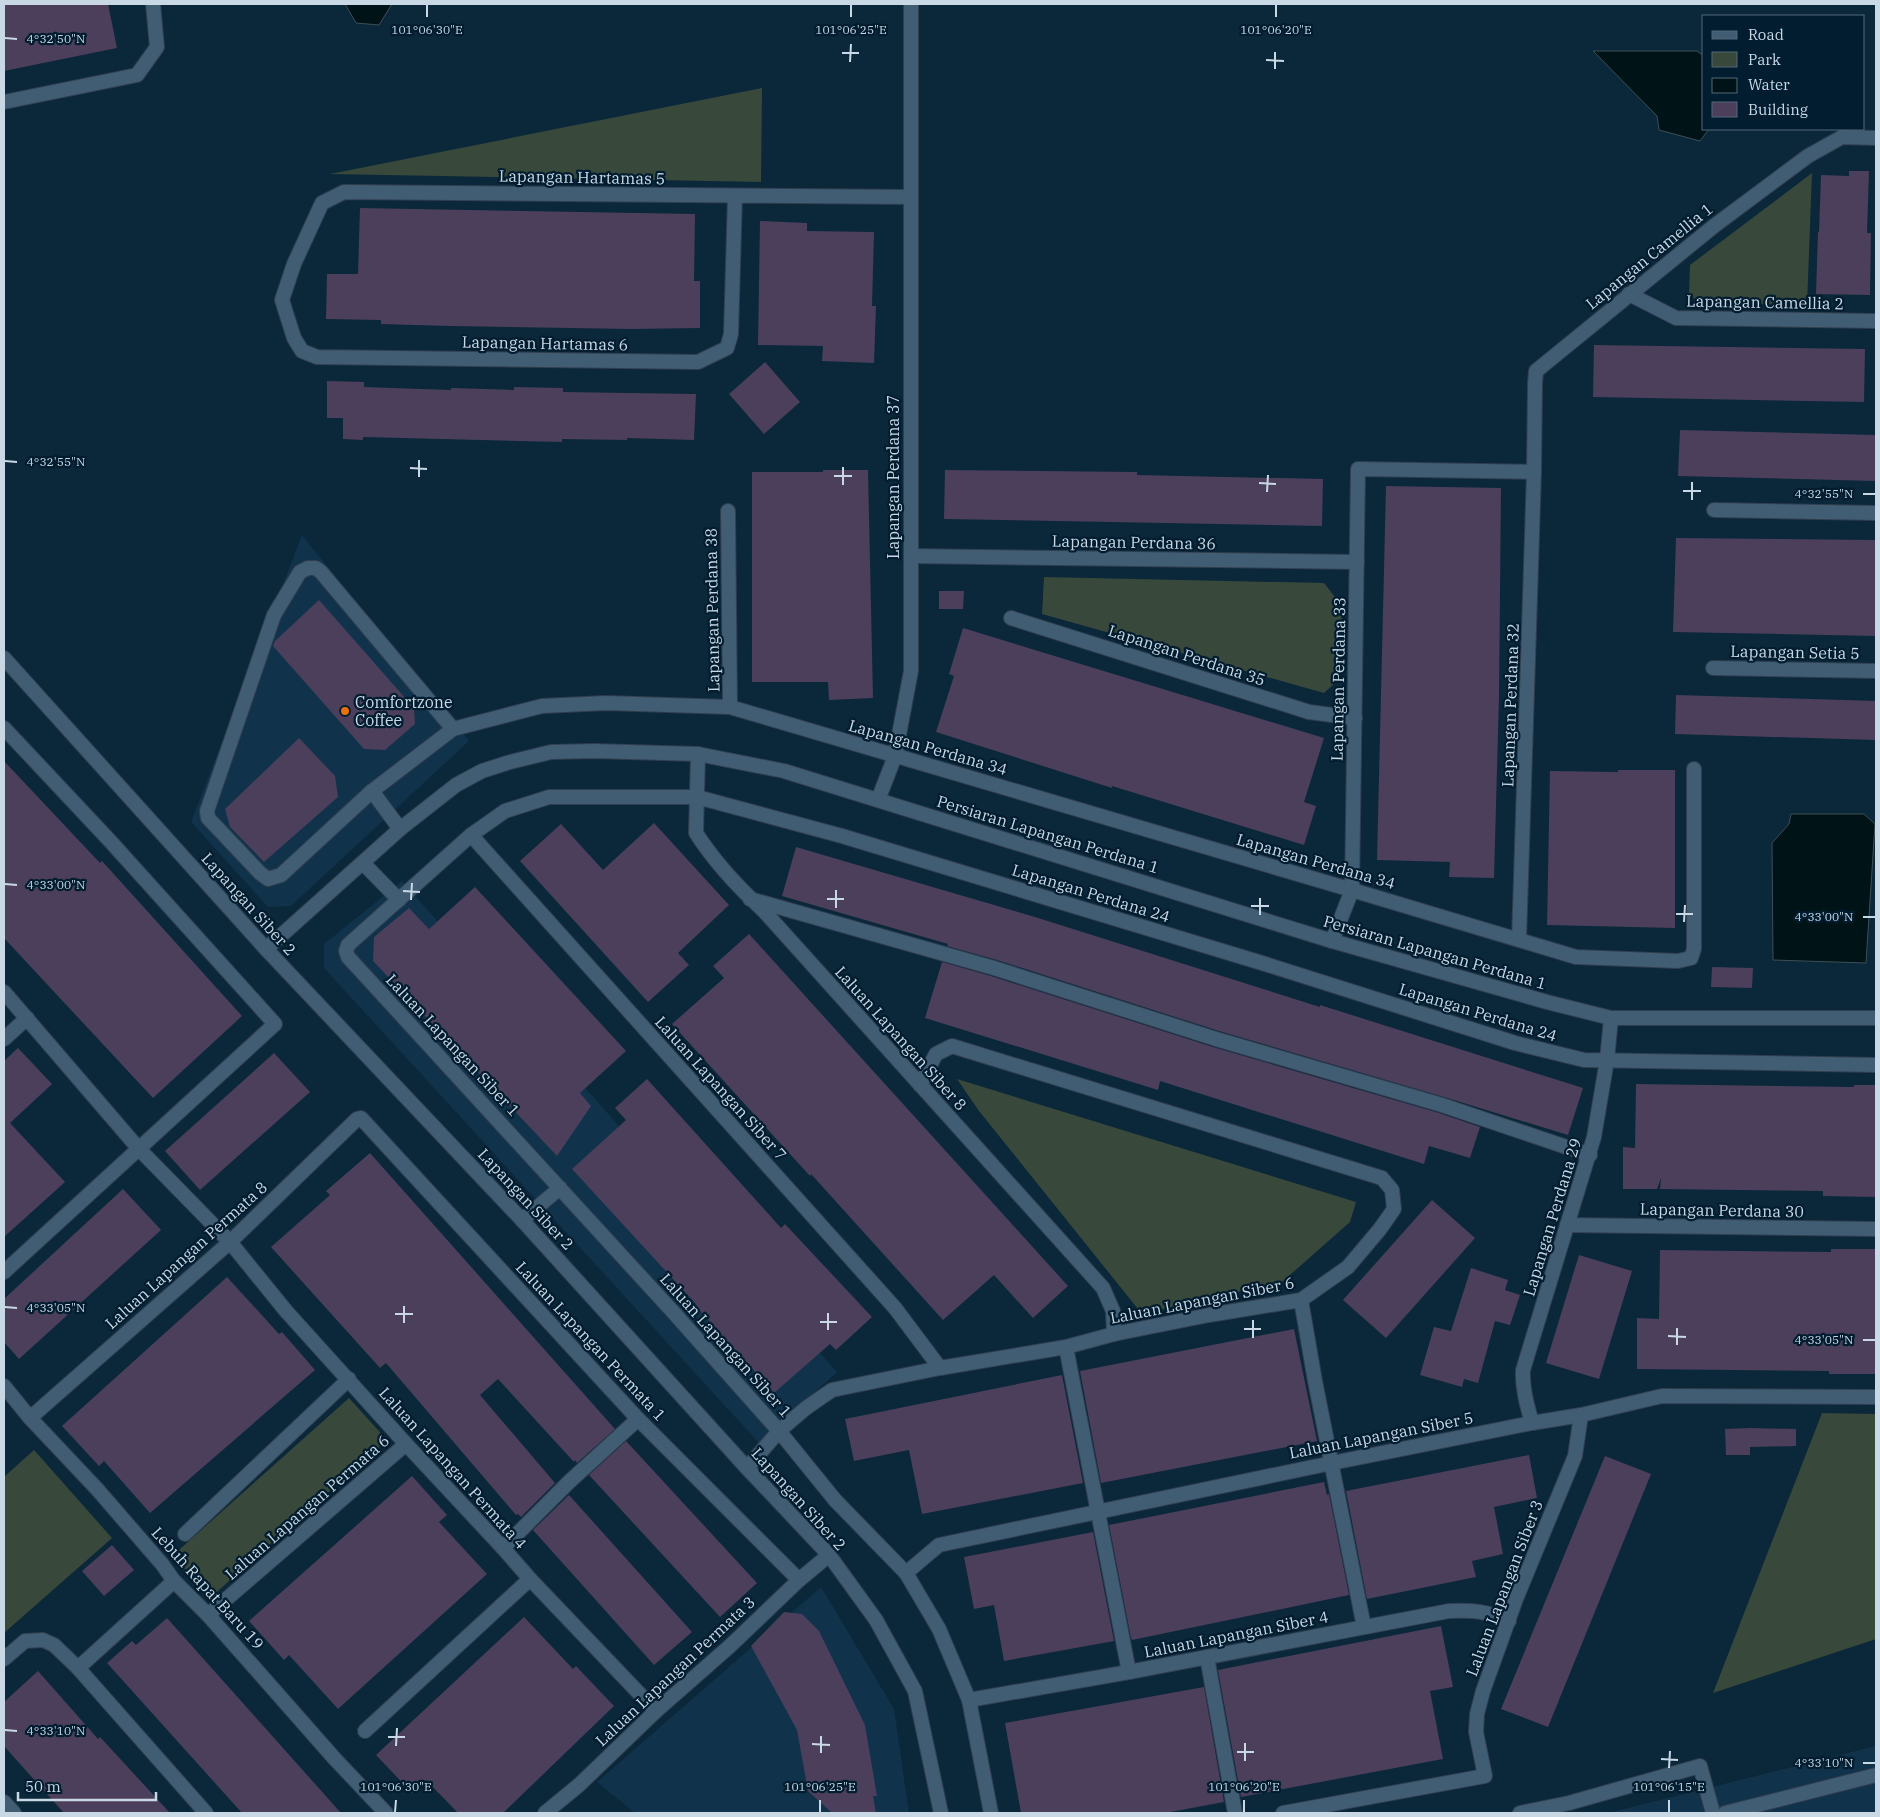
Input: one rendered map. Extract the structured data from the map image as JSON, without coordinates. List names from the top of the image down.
{
  "streets": {
    "street": [
      "Lapangan Hartamas 5",
      "Lapangan Camellia 1",
      "Lapangan Camellia 2",
      "Lapangan Hartamas 6",
      "Lapangan Perdana 37",
      "Lapangan Perdana 36",
      "Lapangan Perdana 38",
      "Lapangan Setia 5",
      "Lapangan Perdana 35",
      "Lapangan Perdana 33",
      "Lapangan Perdana 32",
      "Lapangan Perdana 34",
      "Persiaran Lapangan Perdana 1",
      "Lapangan Perdana 24",
      "Lapangan Siber 2",
      "Laluan Lapangan Siber 8",
      "Laluan Lapangan Siber 1",
      "Laluan Lapangan Siber 7",
      "Lapangan Perdana 30",
      "Lapangan Perdana 29",
      "Laluan Lapangan Permata 8",
      "Laluan Lapangan Siber 6",
      "Laluan Lapangan Permata 1",
      "Laluan Lapangan Siber 5",
      "Laluan Lapangan Permata 4",
      "Laluan Lapangan Permata 6",
      "Lebuh Rapat Baru 19",
      "Laluan Lapangan Siber 3",
      "Laluan Lapangan Siber 4",
      "Laluan Lapangan Permata 3"
    ]
  },
  "crossings": [
    ["Lapangan Hartamas 5", "Lapangan Hartamas 6"],
    ["Lapangan Hartamas 5", "Lapangan Perdana 37"],
    ["Lapangan Camellia 1", "Lapangan Camellia 2"],
    ["Lapangan Camellia 1", "Lapangan Perdana 33"],
    ["Lapangan Camellia 1", "Lapangan Perdana 32"],
    ["Lapangan Perdana 37", "Lapangan Perdana 36"],
    ["Lapangan Perdana 37", "Lapangan Perdana 34"],
    ["Lapangan Perdana 37", "Persiaran Lapangan Perdana 1"],
    ["Lapangan Perdana 36", "Lapangan Perdana 33"],
    ["Lapangan Perdana 38", "Lapangan Perdana 34"],
    ["Lapangan Perdana 35", "Lapangan Perdana 33"],
    ["Lapangan Perdana 33", "Lapangan Perdana 32"],
    ["Lapangan Perdana 33", "Lapangan Perdana 34"],
    ["Lapangan Perdana 32", "Lapangan Perdana 34"],
    ["Persiaran Lapangan Perdana 1", "Lapangan Siber 2"],
    ["Persiaran Lapangan Perdana 1", "Laluan Lapangan Siber 8"],
    ["Persiaran Lapangan Perdana 1", "Lapangan Perdana 29"],
    ["Lapangan Perdana 24", "Laluan Lapangan Siber 8"],
    ["Lapangan Perdana 24", "Laluan Lapangan Siber 1"],
    ["Lapangan Perdana 24", "Laluan Lapangan Siber 7"],
    ["Lapangan Perdana 24", "Lapangan Perdana 29"],
    ["Lapangan Siber 2", "Laluan Lapangan Siber 6"],
    ["Lapangan Siber 2", "Laluan Lapangan Permata 3"],
    ["Laluan Lapangan Siber 8", "Laluan Lapangan Siber 6"],
    ["Laluan Lapangan Siber 1", "Laluan Lapangan Siber 6"],
    ["Laluan Lapangan Siber 1", "Laluan Lapangan Siber 5"],
    ["Laluan Lapangan Siber 1", "Laluan Lapangan Siber 4"],
    ["Laluan Lapangan Siber 7", "Laluan Lapangan Siber 6"],
    ["Lapangan Perdana 30", "Lapangan Perdana 29"],
    ["Lapangan Perdana 29", "Laluan Lapangan Siber 5"],
    ["Laluan Lapangan Permata 8", "Laluan Lapangan Permata 1"],
    ["Laluan Lapangan Permata 8", "Laluan Lapangan Permata 4"],
    ["Laluan Lapangan Permata 8", "Lebuh Rapat Baru 19"],
    ["Laluan Lapangan Permata 1", "Laluan Lapangan Permata 3"],
    ["Laluan Lapangan Siber 5", "Laluan Lapangan Siber 3"],
    ["Laluan Lapangan Permata 4", "Laluan Lapangan Permata 6"],
    ["Laluan Lapangan Permata 4", "Laluan Lapangan Permata 3"],
    ["Laluan Lapangan Permata 6", "Lebuh Rapat Baru 19"],
    ["Laluan Lapangan Siber 3", "Laluan Lapangan Siber 4"]
  ],
  "places": ["Comfortzone Coffee"],
  "legend": [
    "Road",
    "Park",
    "Water",
    "Building"
  ],
  "scale_bar": "50 m",
  "coordinates": [
    "101°06'30\"E",
    "101°06'25\"E",
    "101°06'20\"E",
    "4°32'50\"N",
    "4°32'55\"N",
    "4°33'00\"N",
    "4°33'05\"N",
    "4°33'10\"N",
    "101°06'15\"E"
  ]
}
